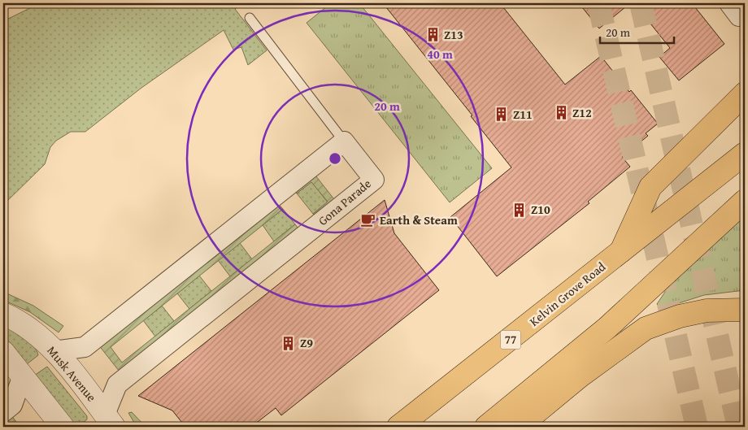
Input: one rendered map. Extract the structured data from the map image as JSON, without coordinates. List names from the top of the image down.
{
  "streets": {
    "main road": ["Kelvin Grove Road", "77"],
    "street": ["Gona Parade", "Musk Avenue"]
  },
  "crossings": [
    ["Gona Parade", "Musk Avenue"]
  ],
  "places": {
    "building": [
      "Z13",
      "Z12",
      "Z11",
      "Z10",
      "Z9"
    ],
    "cafe": ["Earth & Steam"]
  },
  "scale_bar": "20 m",
  "rings": ["40 m", "20 m"]
}
